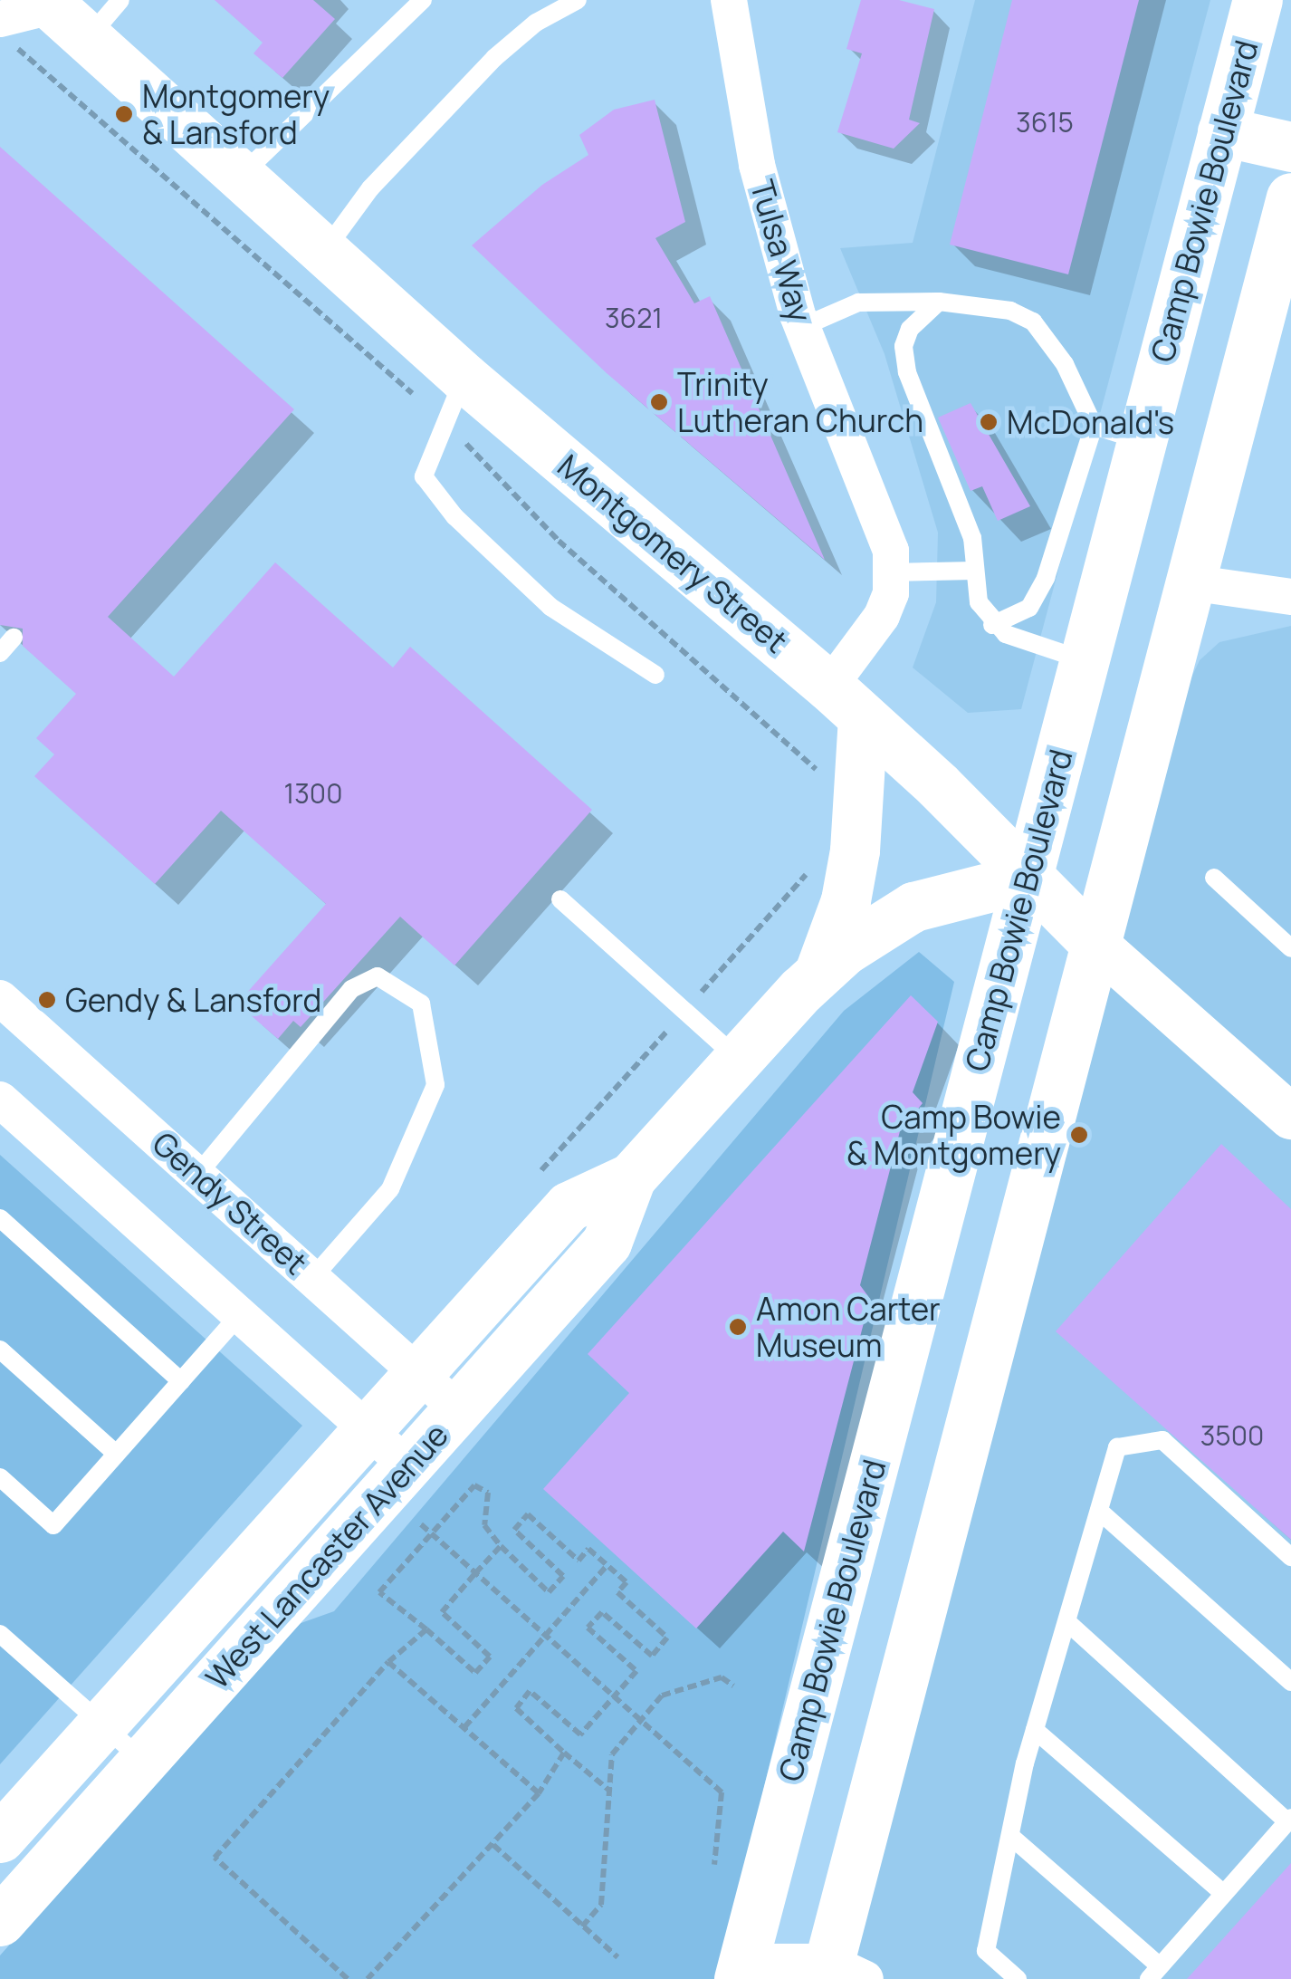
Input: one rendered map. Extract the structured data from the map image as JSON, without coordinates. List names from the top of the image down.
{
  "streets": {
    "main road": ["Camp Bowie Boulevard", "Montgomery Street", "West Lancaster Avenue"],
    "street": ["Tulsa Way", "Gendy Street"]
  },
  "crossings": [
    ["Camp Bowie Boulevard", "Montgomery Street"],
    ["Camp Bowie Boulevard", "West Lancaster Avenue"],
    ["Tulsa Way", "Montgomery Street"],
    ["Montgomery Street", "West Lancaster Avenue"],
    ["Gendy Street", "West Lancaster Avenue"]
  ],
  "places": [
    "Montgomery & Lansford",
    "Trinity Lutheran Church",
    "McDonald's",
    "Gendy & Lansford",
    "Camp Bowie & Montgomery",
    "Amon Carter Museum"
  ],
  "house_numbers": [
    "3615",
    "3621",
    "1300",
    "3500"
  ]
}
